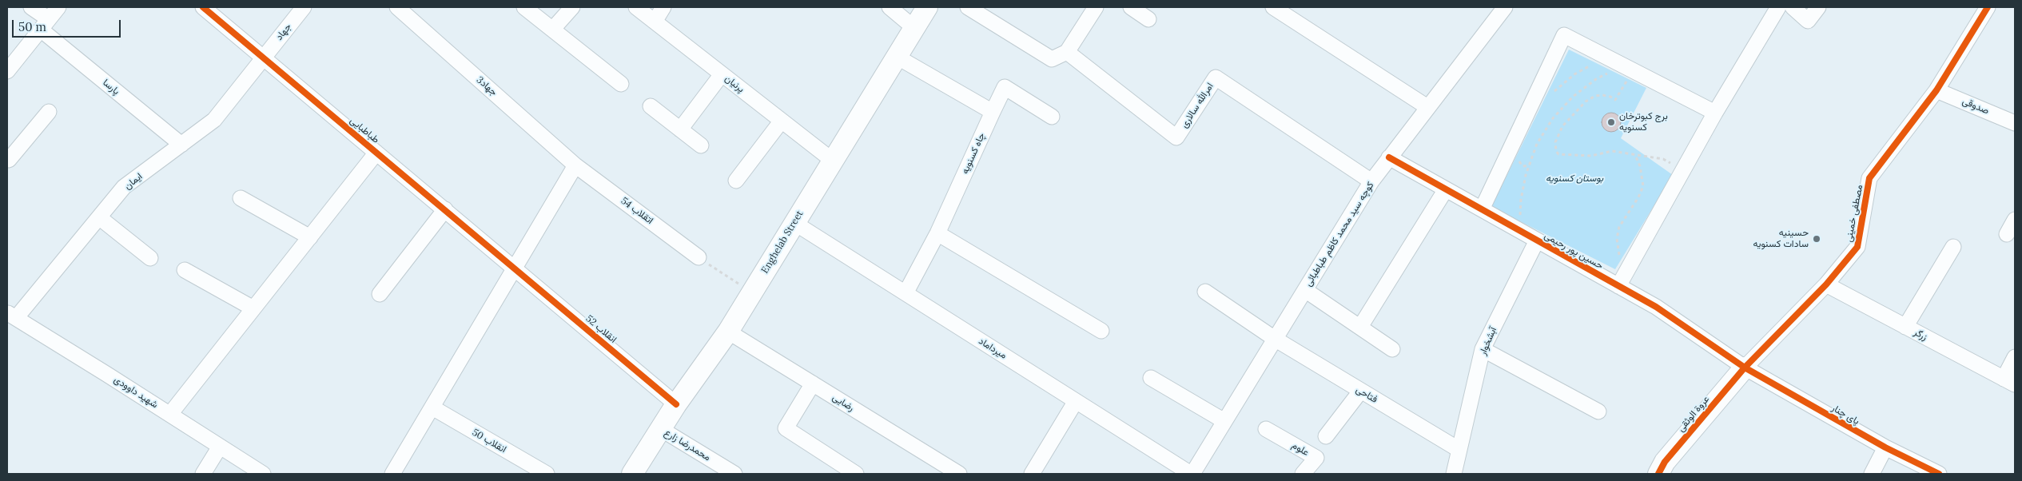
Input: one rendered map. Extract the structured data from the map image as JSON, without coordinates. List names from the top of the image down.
{
  "streets": {
    "main road": ["Enghelab Street", "عروة الوثقی"],
    "street": [
      "جهاد",
      "پرنیان",
      "جهاد3",
      "پارسا",
      "امرالله سالاری",
      "صدوقی",
      "طباطبایی",
      "چاه کسنویه",
      "ایمان",
      "اتقلاب 54",
      "مصطفی خمینی",
      "کوچه سید محمد کاظم طباطبائی",
      "حسین پور رحیمی",
      "انقلاب 52",
      "زرگر",
      "آبشخوار",
      "میرداماد",
      "شهید داوودی",
      "فتاحی",
      "رضایی",
      "پای چنار",
      "انقلاب 50",
      "محمدرضا زارع",
      "علوم"
    ]
  },
  "crossings": [
    ["جهاد", "طباطبایی"],
    ["جهاد", "ایمان"],
    ["پرنیان", "Enghelab Street"],
    ["جهاد3", "اتقلاب 54"],
    ["پارسا", "ایمان"],
    ["امرالله سالاری", "کوچه سید محمد کاظم طباطبائی"],
    ["صدوقی", "مصطفی خمینی"],
    ["طباطبایی", "ایمان"],
    ["طباطبایی", "انقلاب 52"],
    ["چاه کسنویه", "میرداماد"],
    ["ایمان", "شهید داوودی"],
    ["مصطفی خمینی", "حسین پور رحیمی"],
    ["مصطفی خمینی", "زرگر"],
    ["مصطفی خمینی", "عروة الوثقی"],
    ["مصطفی خمینی", "پای چنار"],
    ["کوچه سید محمد کاظم طباطبائی", "حسین پور رحیمی"],
    ["کوچه سید محمد کاظم طباطبائی", "میرداماد"],
    ["کوچه سید محمد کاظم طباطبائی", "فتاحی"],
    ["Enghelab Street", "انقلاب 52"],
    ["Enghelab Street", "میرداماد"],
    ["Enghelab Street", "رضایی"],
    ["Enghelab Street", "محمدرضا زارع"],
    ["حسین پور رحیمی", "آبشخوار"],
    ["حسین پور رحیمی", "عروة الوثقی"],
    ["حسین پور رحیمی", "پای چنار"],
    ["آبشخوار", "فتاحی"],
    ["عروة الوثقی", "پای چنار"]
  ],
  "parks": ["بوستان کسنویه"],
  "places": ["برج کبوترخان کسنویه", "حسینیه سادات کسنویه"],
  "scale_bar": "50 m"
}
